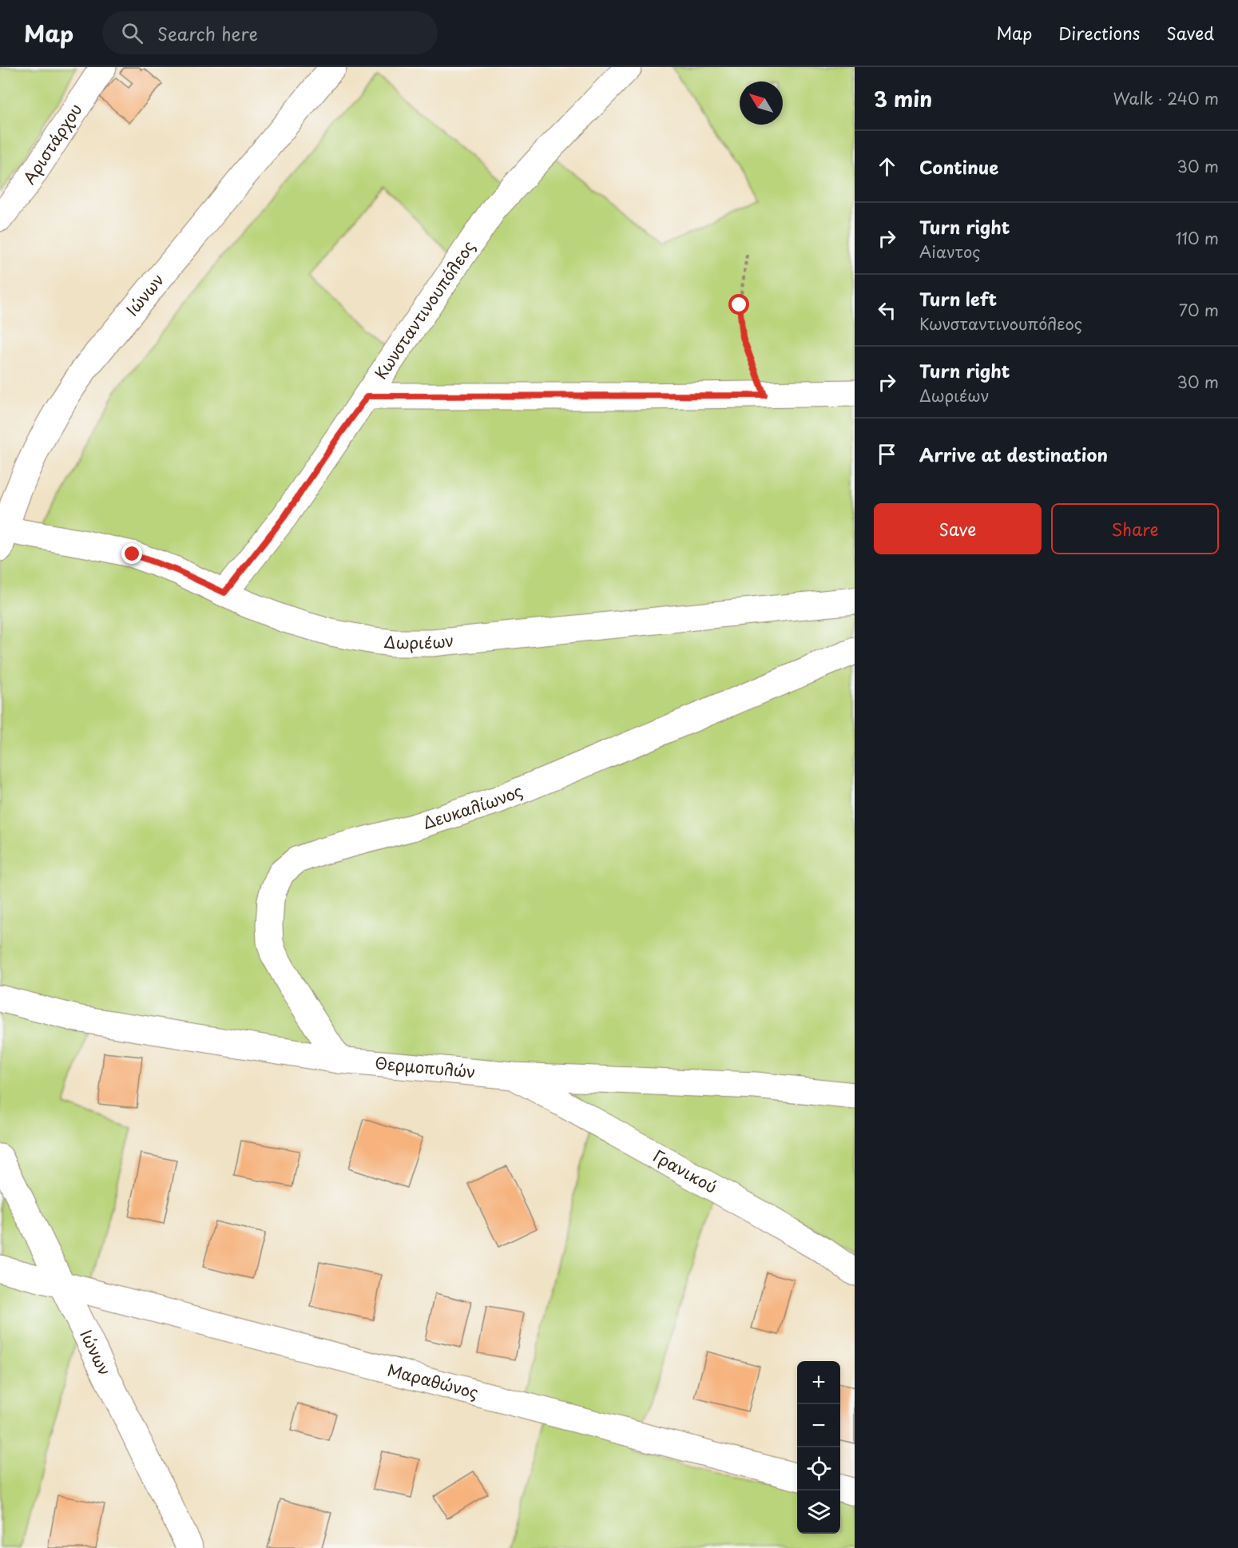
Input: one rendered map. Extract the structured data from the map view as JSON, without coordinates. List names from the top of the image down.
{
  "streets": {
    "street": [
      "Αριστάρχου",
      "Ιώνων",
      "Κωνσταντινουπόλεος",
      "Δωριέων",
      "Δευκαλίωνος",
      "Θερμοπυλών",
      "Γρανικού",
      "Μαραθώνος"
    ]
  },
  "crossings": [
    ["Ιώνων", "Δωριέων"],
    ["Ιώνων", "Μαραθώνος"],
    ["Κωνσταντινουπόλεος", "Δωριέων"],
    ["Δευκαλίωνος", "Θερμοπυλών"],
    ["Θερμοπυλών", "Γρανικού"]
  ],
  "north": "top left",
  "page": {
    "header": "Map",
    "search": "Search here",
    "nav": ["Map", "Directions", "Saved"],
    "heading": ["3 min", "Walk · 240 m"],
    "list": [
      ["Continue", "30 m"],
      ["Turn right", "Aiαντος", "110 m"],
      ["Turn left", "Κωνσταντινουπόλεος", "70 m"],
      ["Turn right", "Δωριέων", "30 m"],
      "Arrive at destination"
    ],
    "buttons": ["Save", "Share"],
    "map_buttons": ["+", "−"]
  }
}
